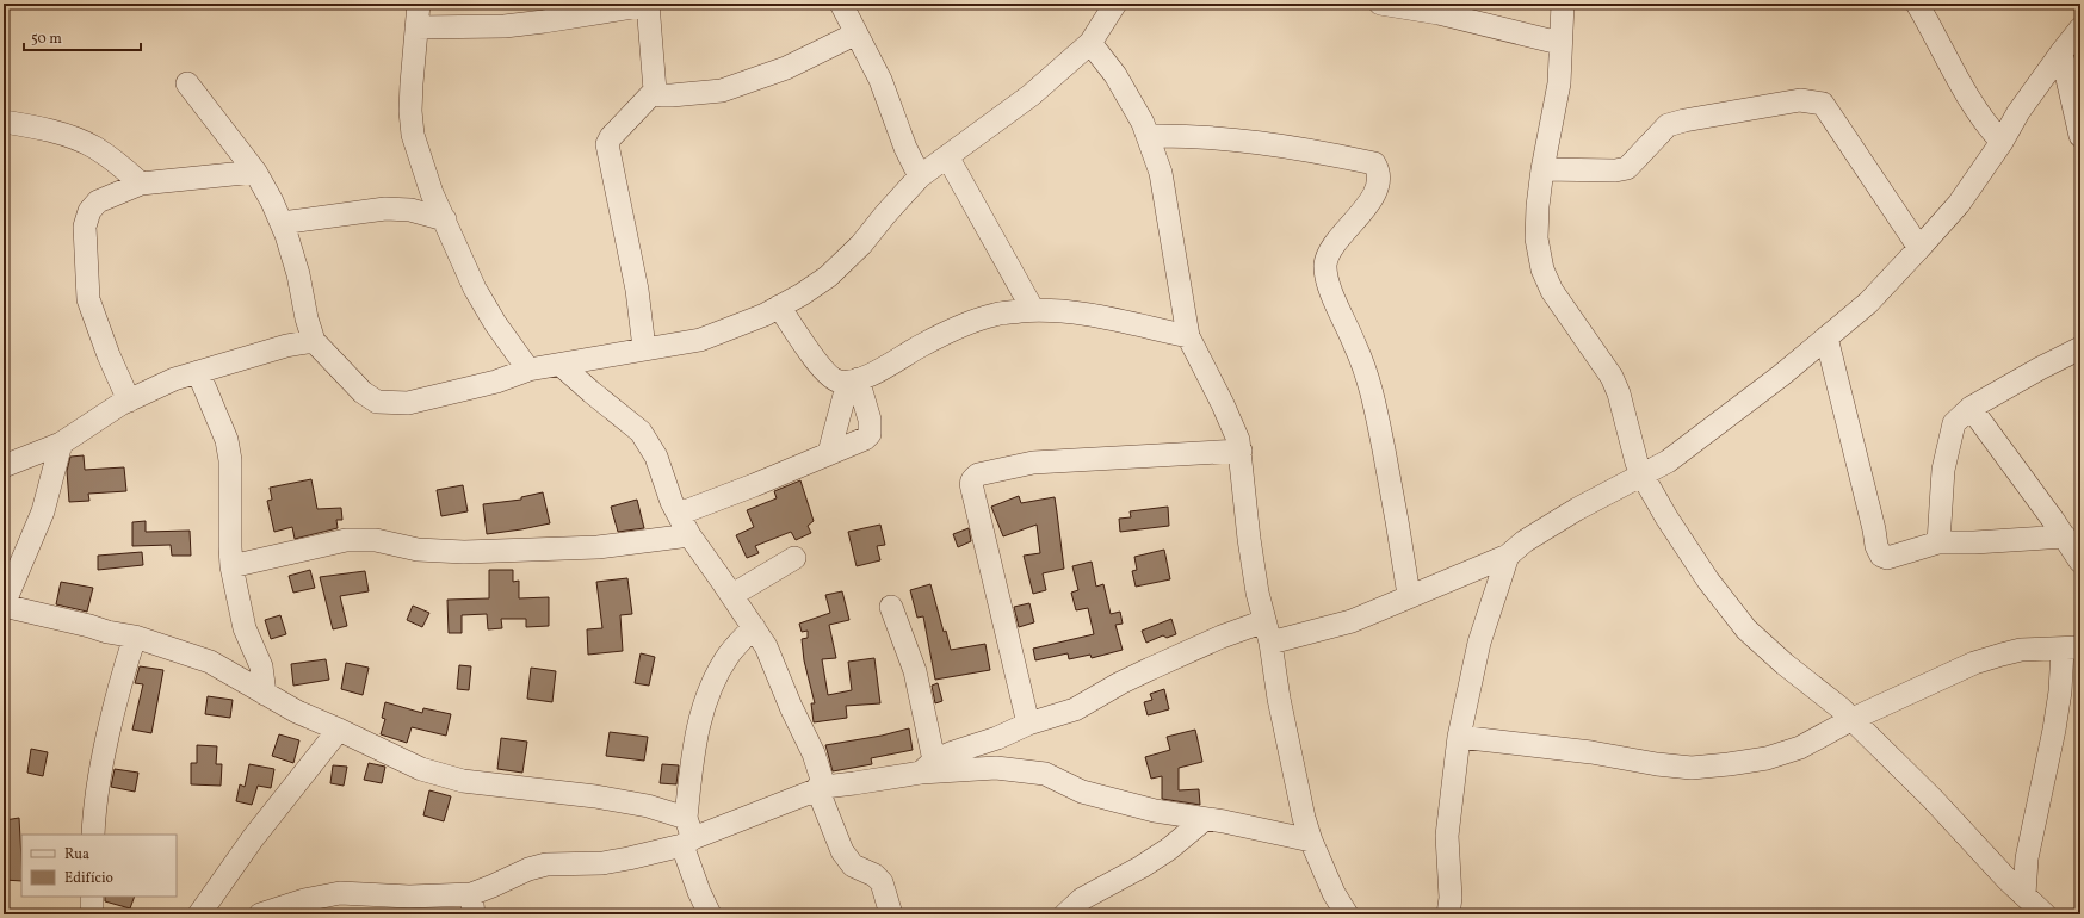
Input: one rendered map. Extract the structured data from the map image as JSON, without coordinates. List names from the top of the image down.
{
  "legend": ["Rua", "Edifício"],
  "scale_bar": "50 m"
}
